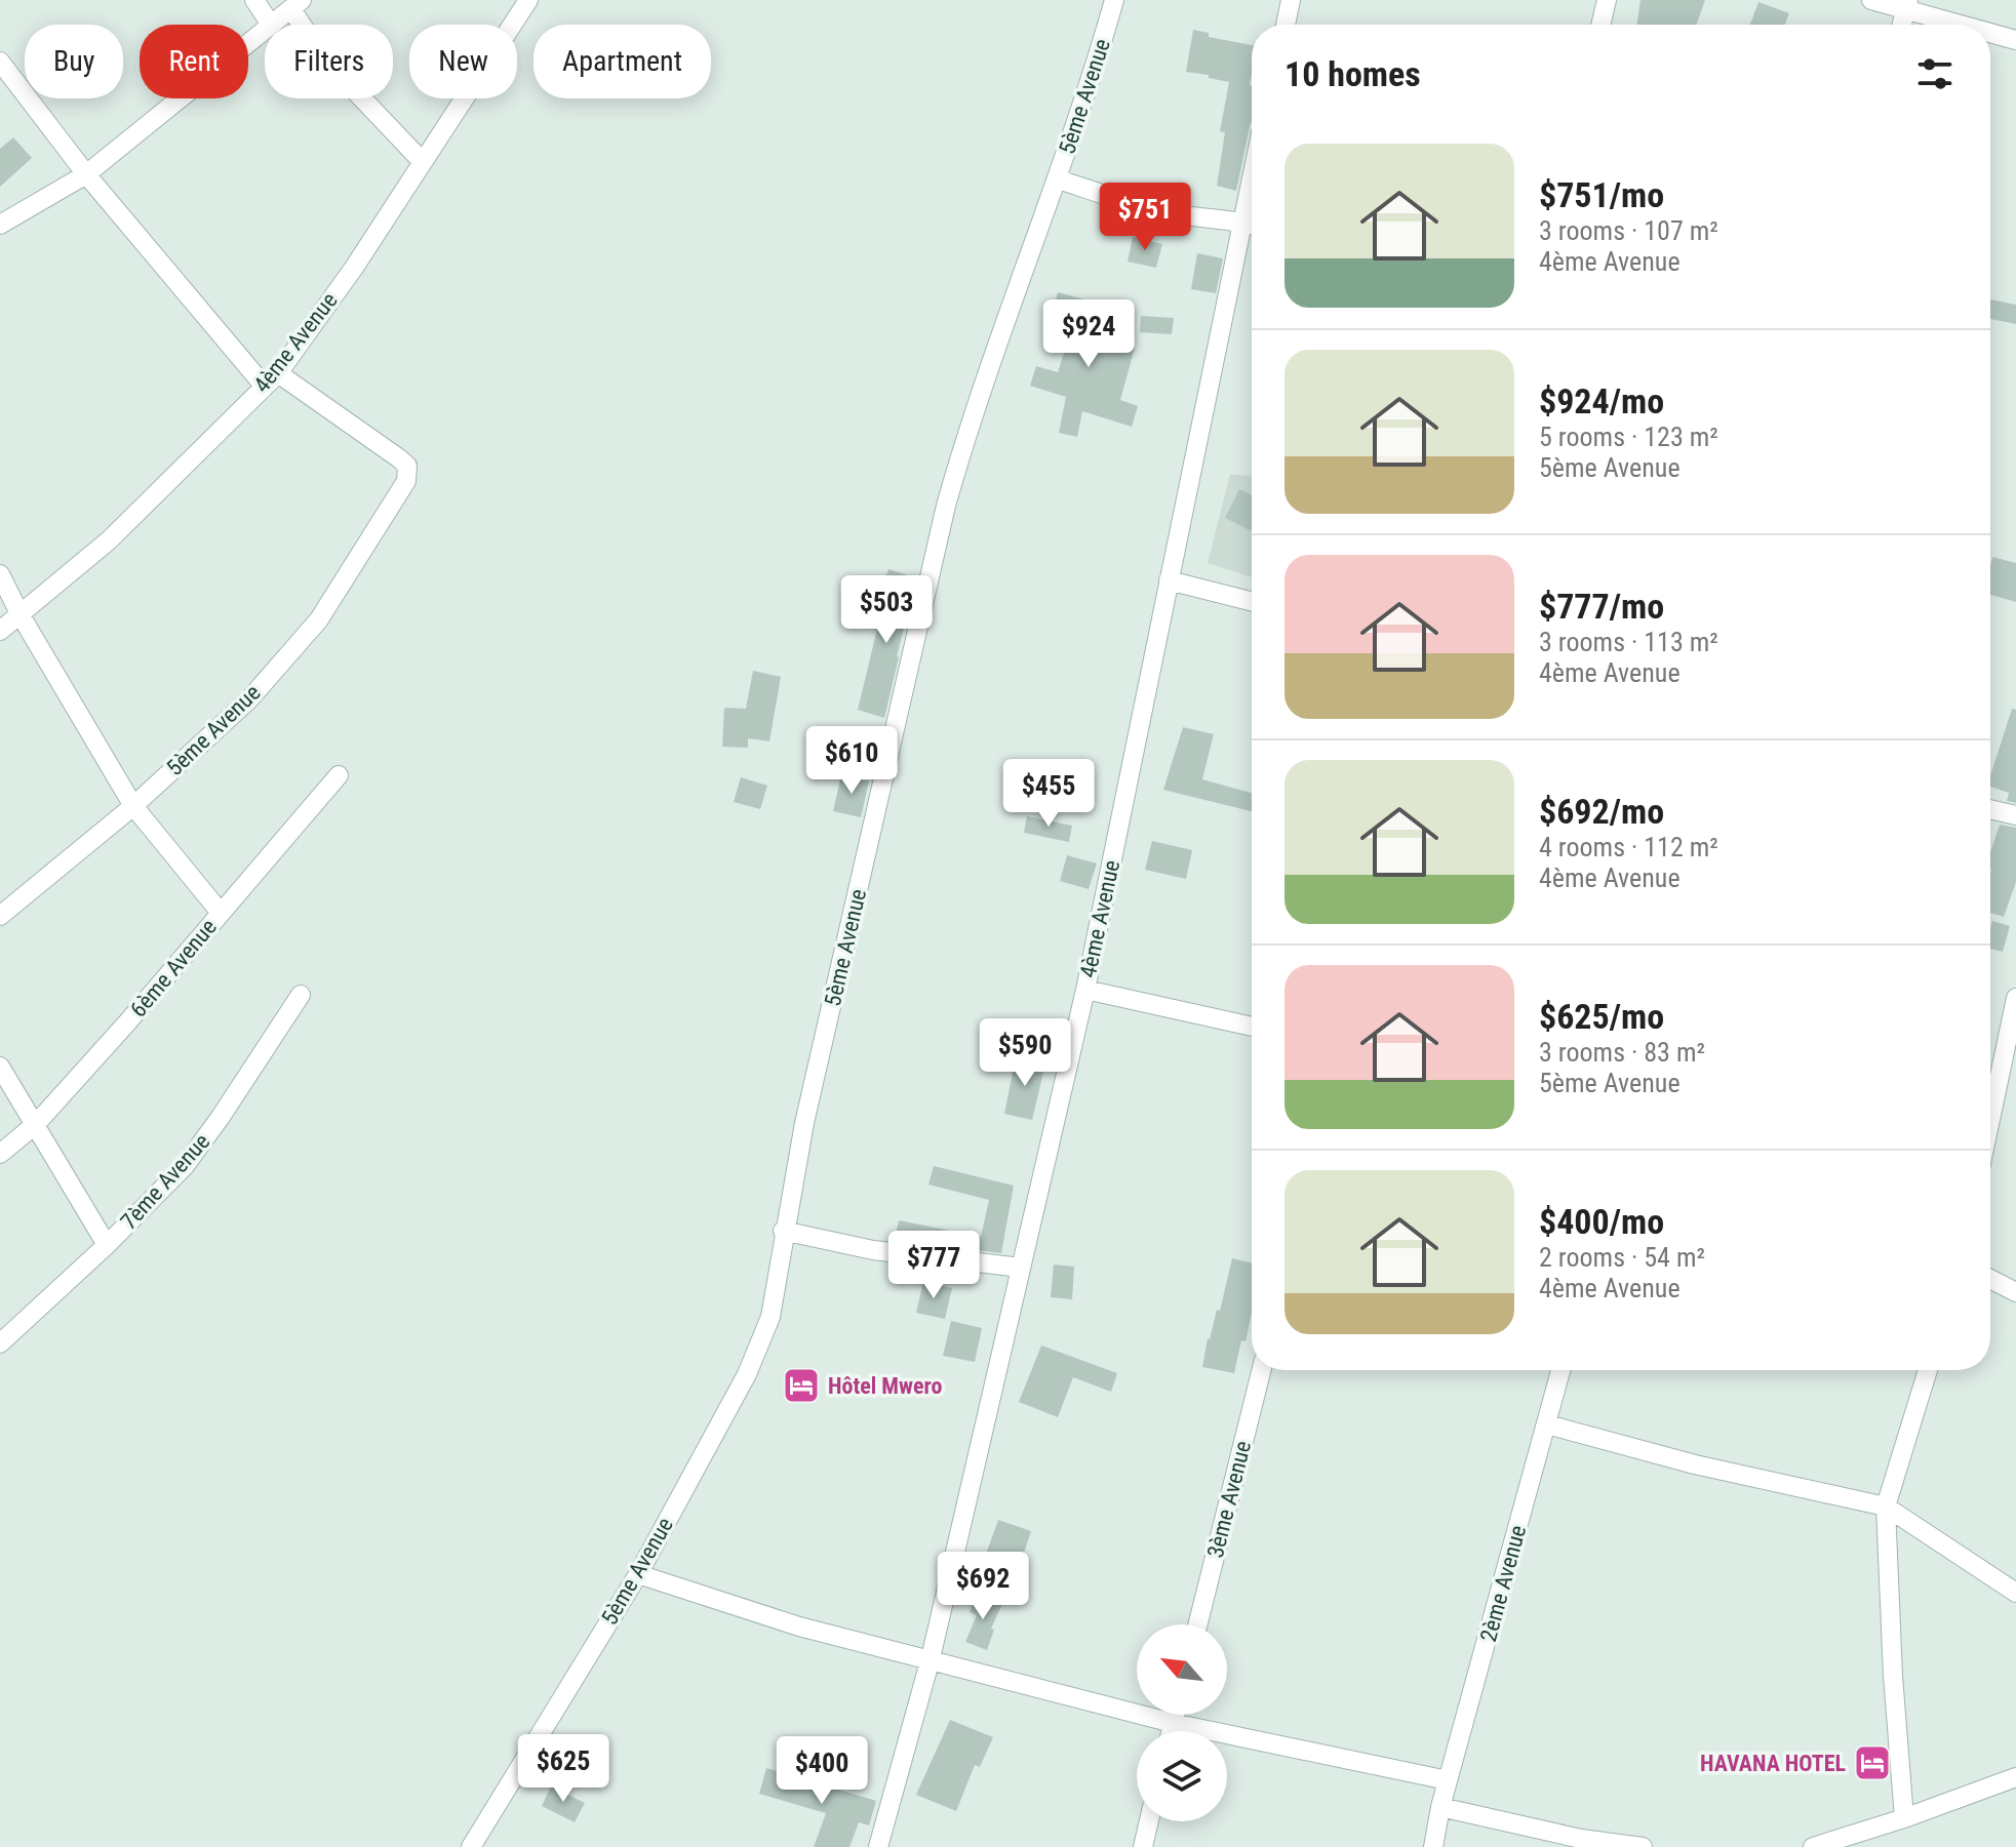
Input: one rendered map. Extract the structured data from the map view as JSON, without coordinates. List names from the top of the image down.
{
  "streets": {
    "street": [
      "5ème Avenue",
      "4ème Avenue",
      "6ème Avenue",
      "7ème Avenue",
      "3ème Avenue",
      "2ème Avenue"
    ]
  },
  "crossings": [
    ["5ème Avenue", "4ème Avenue"]
  ],
  "places": {
    "hotel": ["Hôtel Mwero", "HAVANA HOTEL"]
  },
  "north": "top left",
  "page": {
    "chip": [
      "Buy",
      "Rent",
      "Filters",
      "New",
      "Apartment"
    ],
    "heading": "10 homes",
    "list": [
      {
        "name": "$751/mo",
        "note": "3 rooms · 107 m² · 4ème Avenue"
      },
      {
        "name": "$924/mo",
        "note": "5 rooms · 123 m² · 5ème Avenue"
      },
      {
        "name": "$777/mo",
        "note": "3 rooms · 113 m² · 4ème Avenue"
      },
      {
        "name": "$692/mo",
        "note": "4 rooms · 112 m² · 4ème Avenue"
      },
      {
        "name": "$625/mo",
        "note": "3 rooms · 83 m² · 5ème Avenue"
      },
      {
        "name": "$400/mo",
        "note": "2 rooms · 54 m² · 4ème Avenue"
      }
    ],
    "price": [
      "$751",
      "$924",
      "$503",
      "$610",
      "$455",
      "$590",
      "$777",
      "$692",
      "$625",
      "$400"
    ]
  }
}
